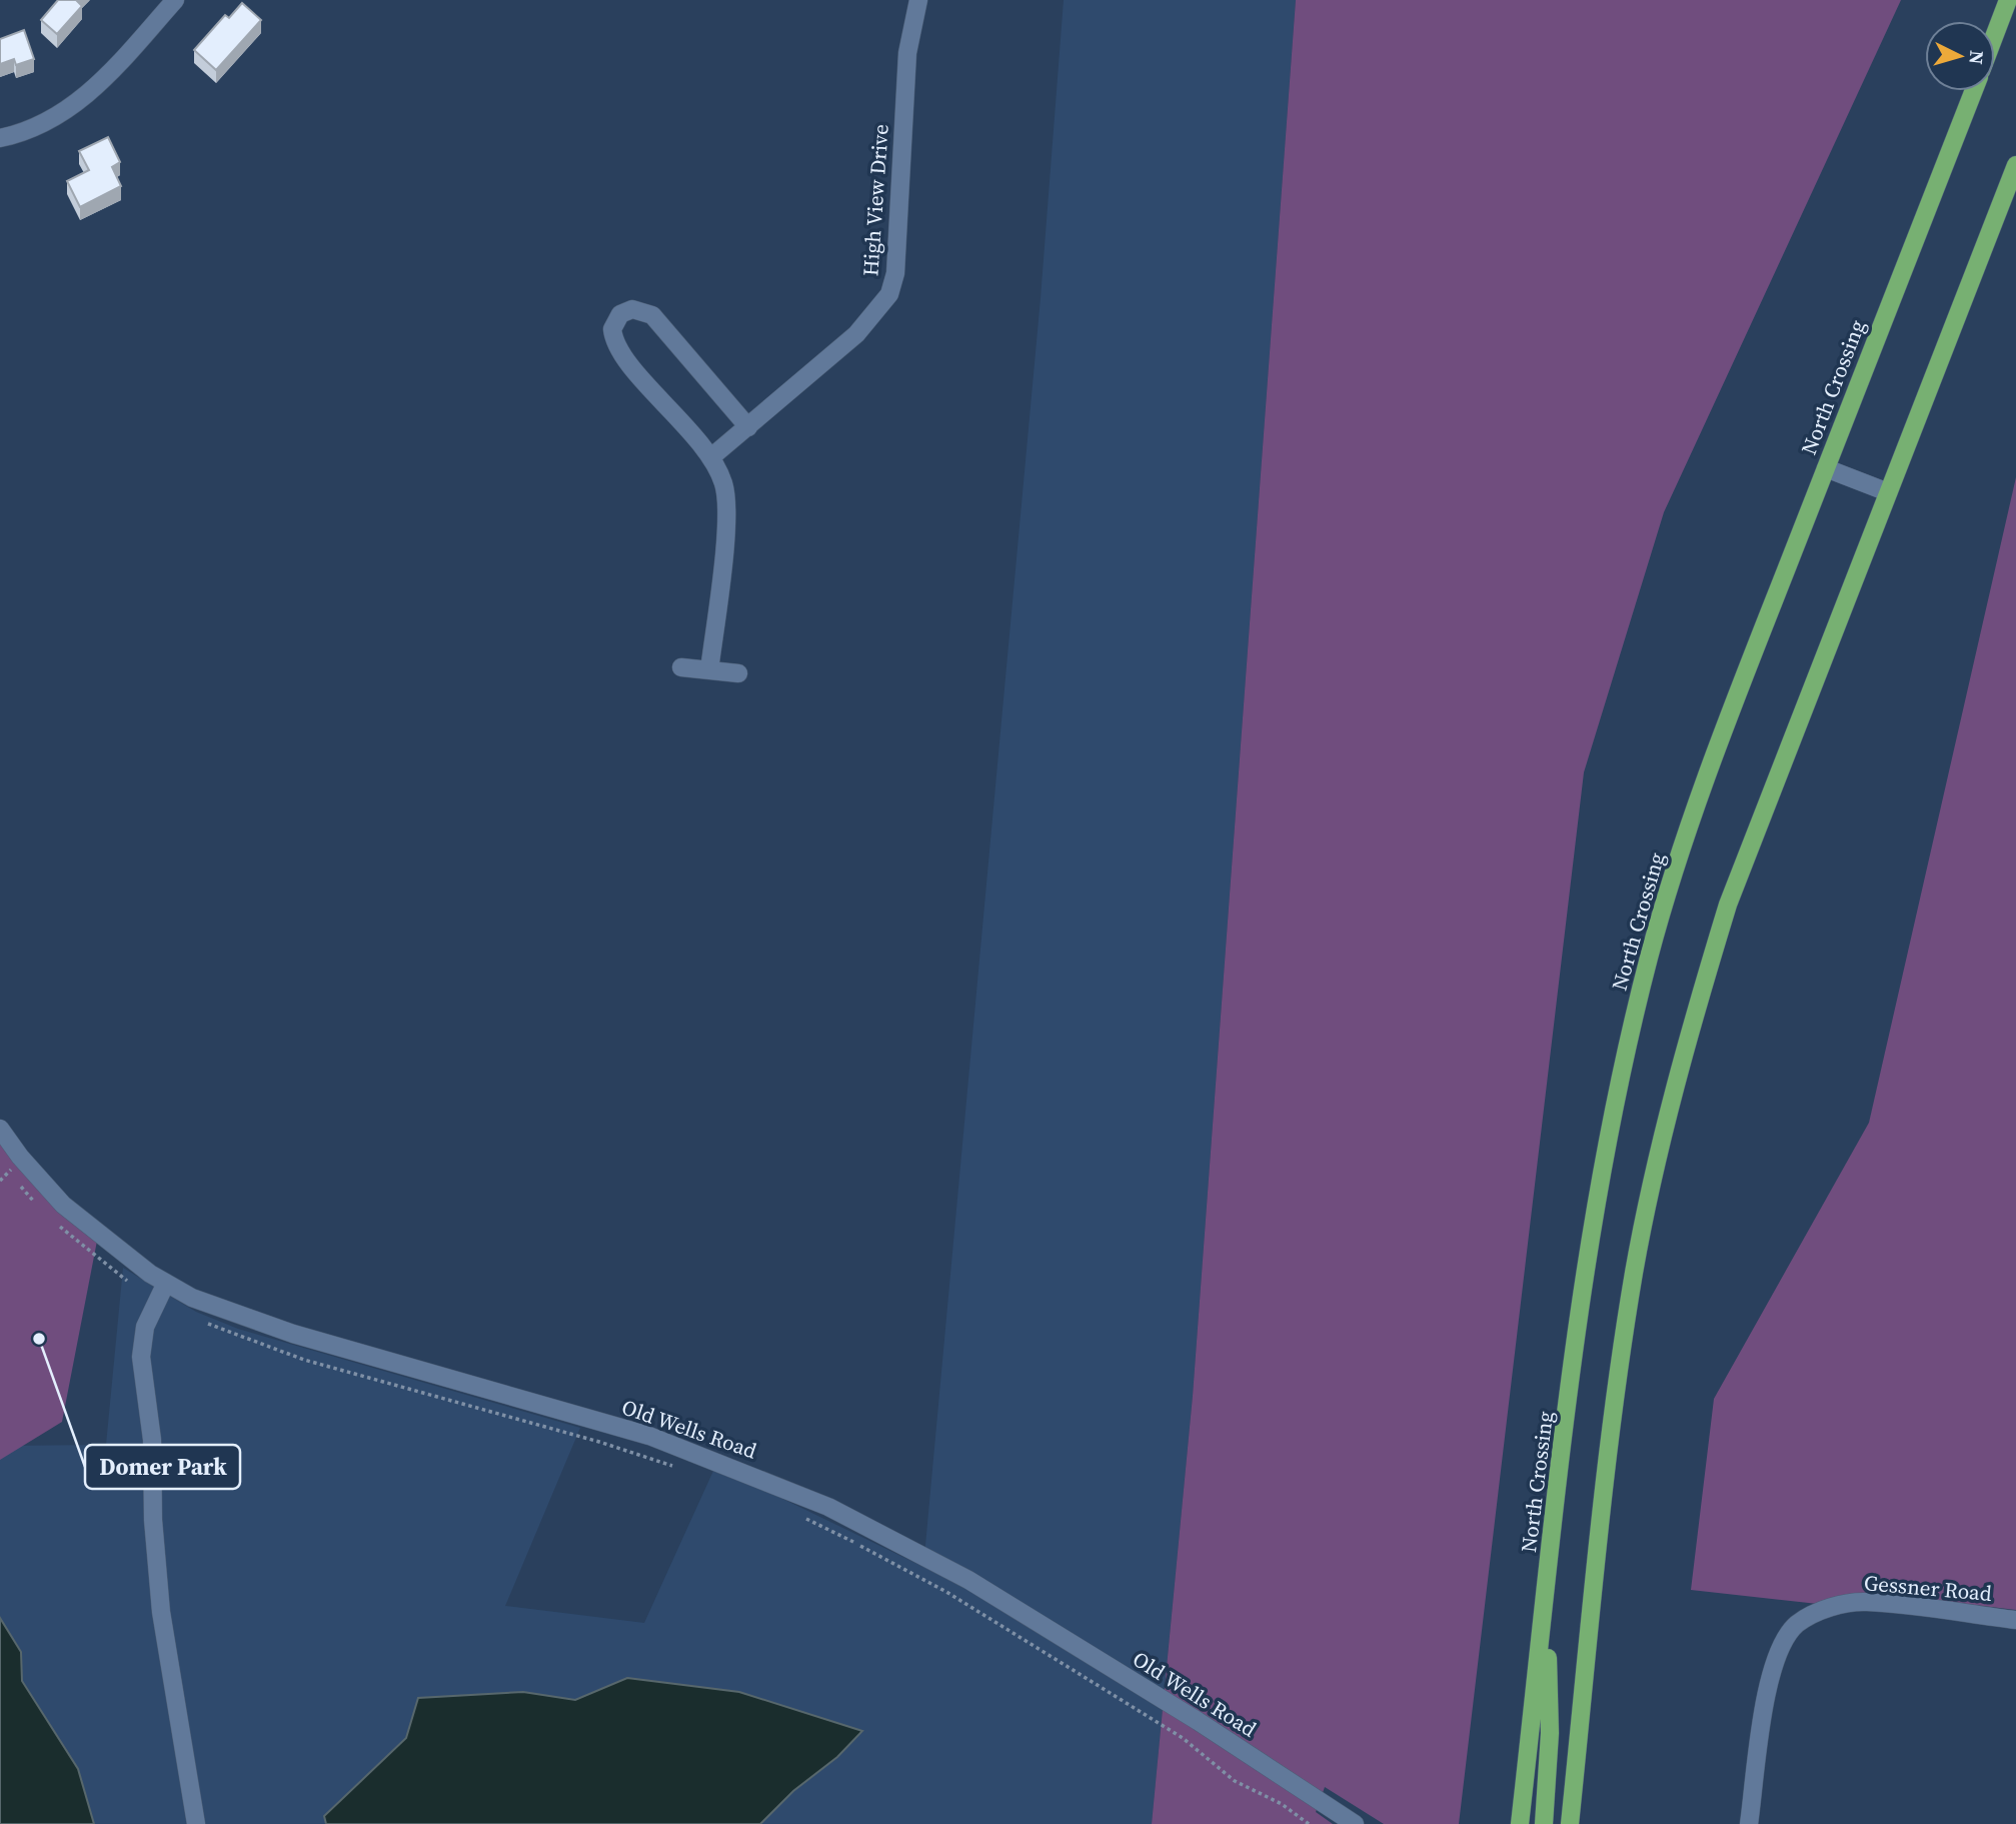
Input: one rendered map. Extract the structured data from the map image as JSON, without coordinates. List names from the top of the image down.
{
  "streets": {
    "main road": ["North Crossing"],
    "street": ["High View Drive", "Old Wells Road", "Gessner Road"]
  },
  "places": ["Domer Park"],
  "north": "right"
}
